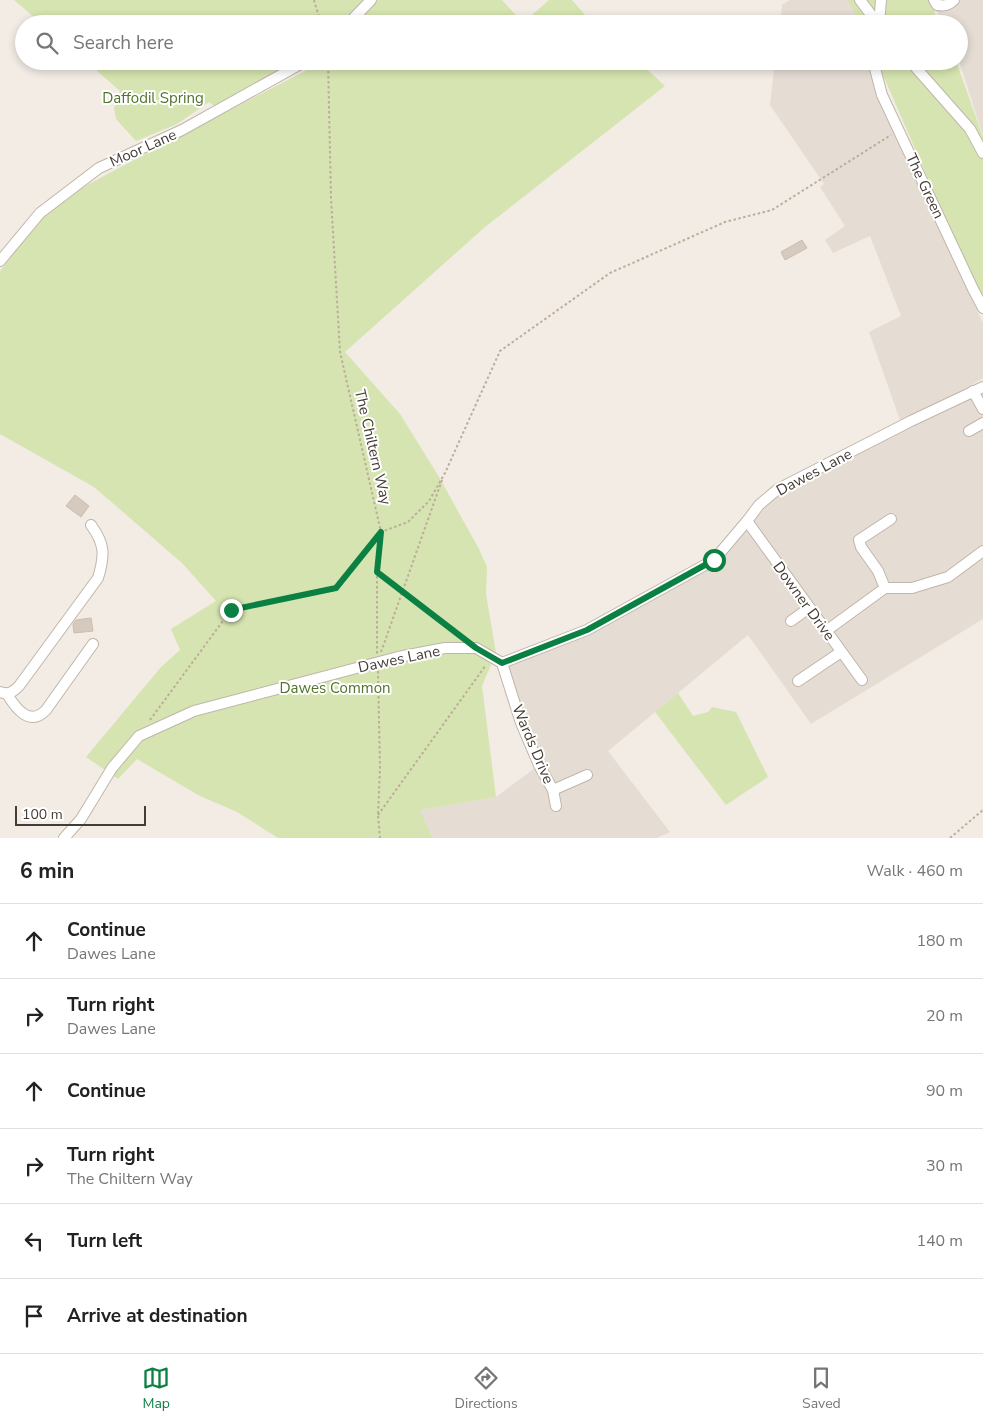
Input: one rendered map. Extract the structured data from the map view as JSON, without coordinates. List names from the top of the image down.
{
  "streets": {
    "street": [
      "Moor Lane",
      "The Green",
      "Dawes Lane",
      "Downer Drive",
      "Wards Drive"
    ],
    "path": ["The Chiltern Way"]
  },
  "crossings": [
    ["The Chiltern Way", "Dawes Lane"],
    ["Dawes Lane", "Downer Drive"],
    ["Dawes Lane", "Wards Drive"]
  ],
  "parks": ["Daffodil Spring", "Dawes Common"],
  "scale_bar": "100 m",
  "page": {
    "search": "Search here",
    "scale": "100 m",
    "heading": ["6 min", "Walk · 460 m"],
    "list": [
      ["Continue", "Dawes Lane", "180 m"],
      ["Turn right", "Dawes Lane", "20 m"],
      ["Continue", "90 m"],
      ["Turn right", "The Chiltern Way", "30 m"],
      ["Turn left", "140 m"],
      "Arrive at destination"
    ],
    "nav": ["Map", "Directions", "Saved"]
  }
}
